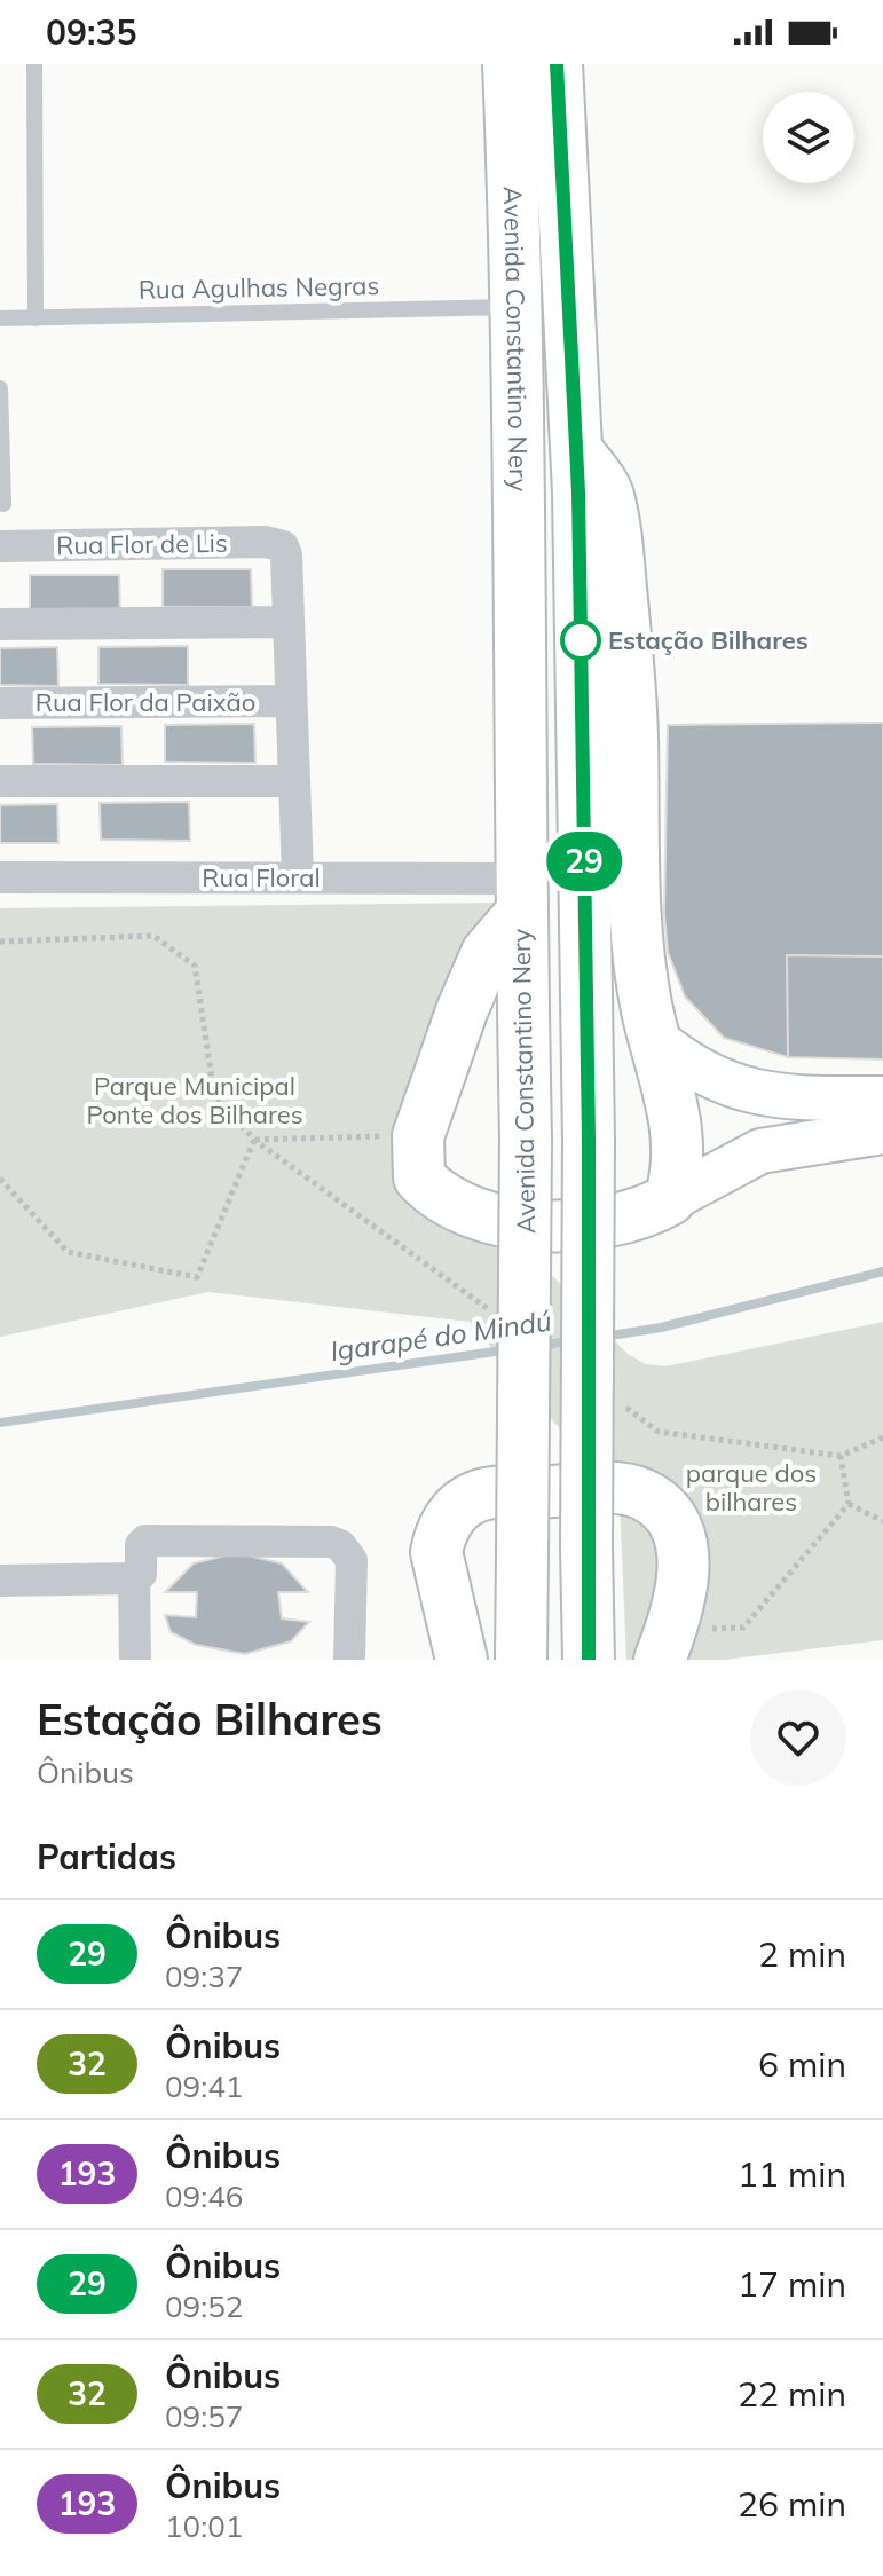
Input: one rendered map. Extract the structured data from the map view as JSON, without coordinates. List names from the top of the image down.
{
  "streets": {
    "highway": ["Avenida Constantino Nery"],
    "street": ["Rua Flor de Lis", "Rua Flor da Paixão", "Rua Floral"],
    "lane": ["Rua Agulhas Negras"]
  },
  "crossings": [
    ["Rua Agulhas Negras", "Avenida Constantino Nery"],
    ["Avenida Constantino Nery", "Rua Floral"]
  ],
  "water": ["Igarapé do Mindú"],
  "parks": ["Parque Municipal Ponte dos Bilhares", "parque dos bilhares"],
  "places": ["Estação Bilhares"],
  "lines": ["bus line 29"],
  "page": {
    "status": "09:35",
    "on_map": "29",
    "heading": [
      ["Estação Bilhares", "Ônibus"],
      "Partidas"
    ],
    "list": [
      {
        "mark": "29",
        "name": "Ônibus",
        "note": "09:37",
        "value": "2 min"
      },
      {
        "mark": "32",
        "name": "Ônibus",
        "note": "09:41",
        "value": "6 min"
      },
      {
        "mark": "193",
        "name": "Ônibus",
        "note": "09:46",
        "value": "11 min"
      },
      {
        "mark": "29",
        "name": "Ônibus",
        "note": "09:52",
        "value": "17 min"
      },
      {
        "mark": "32",
        "name": "Ônibus",
        "note": "09:57",
        "value": "22 min"
      },
      {
        "mark": "193",
        "name": "Ônibus",
        "note": "10:01",
        "value": "26 min"
      }
    ]
  }
}
